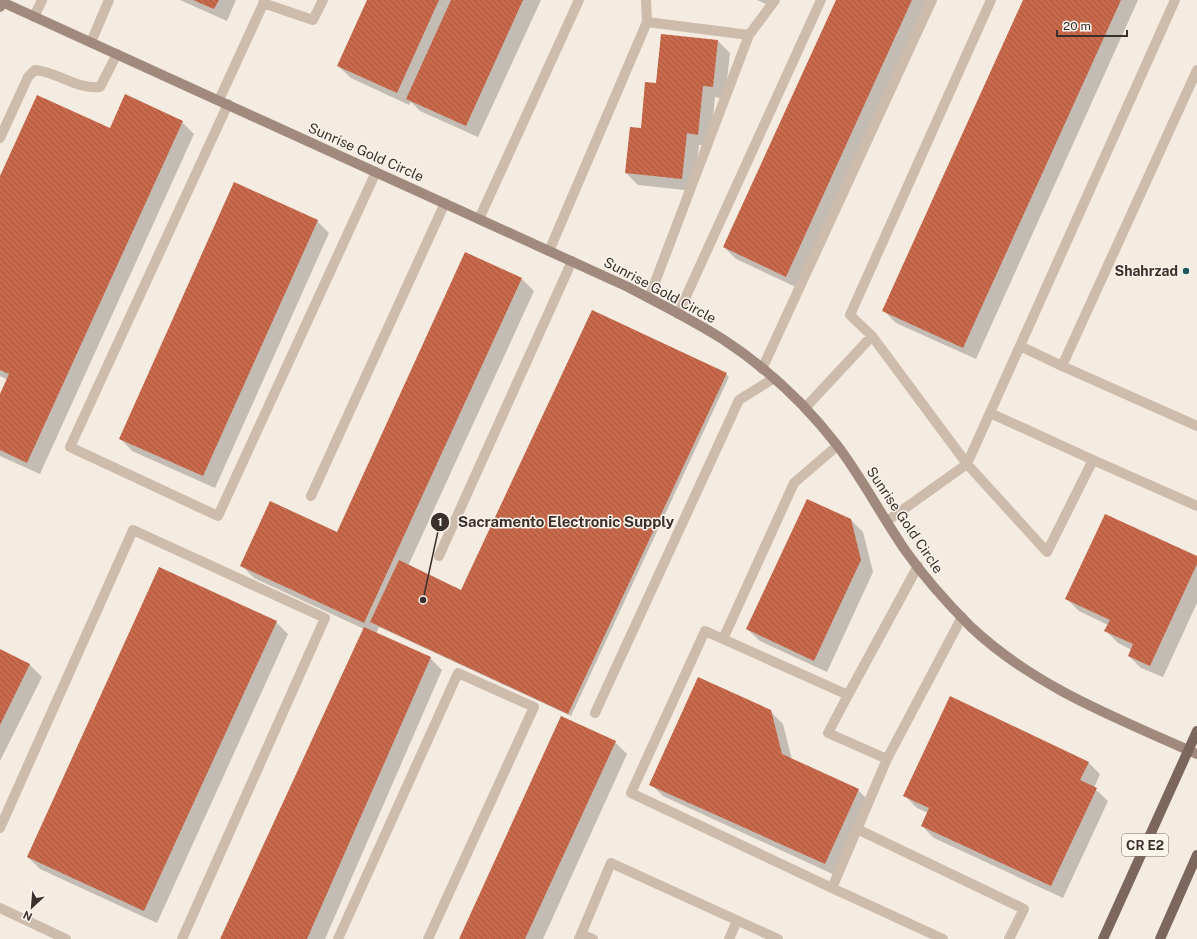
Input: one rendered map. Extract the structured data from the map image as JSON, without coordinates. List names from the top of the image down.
{
  "streets": {
    "main road": ["CR E2"],
    "street": ["Sunrise Gold Circle"]
  },
  "crossings": [
    ["Sunrise Gold Circle", "CR E2"]
  ],
  "places": ["Shahrzad", "Sacramento Electronic Supply"],
  "scale_bar": "20 m",
  "north": "bottom left"
}
